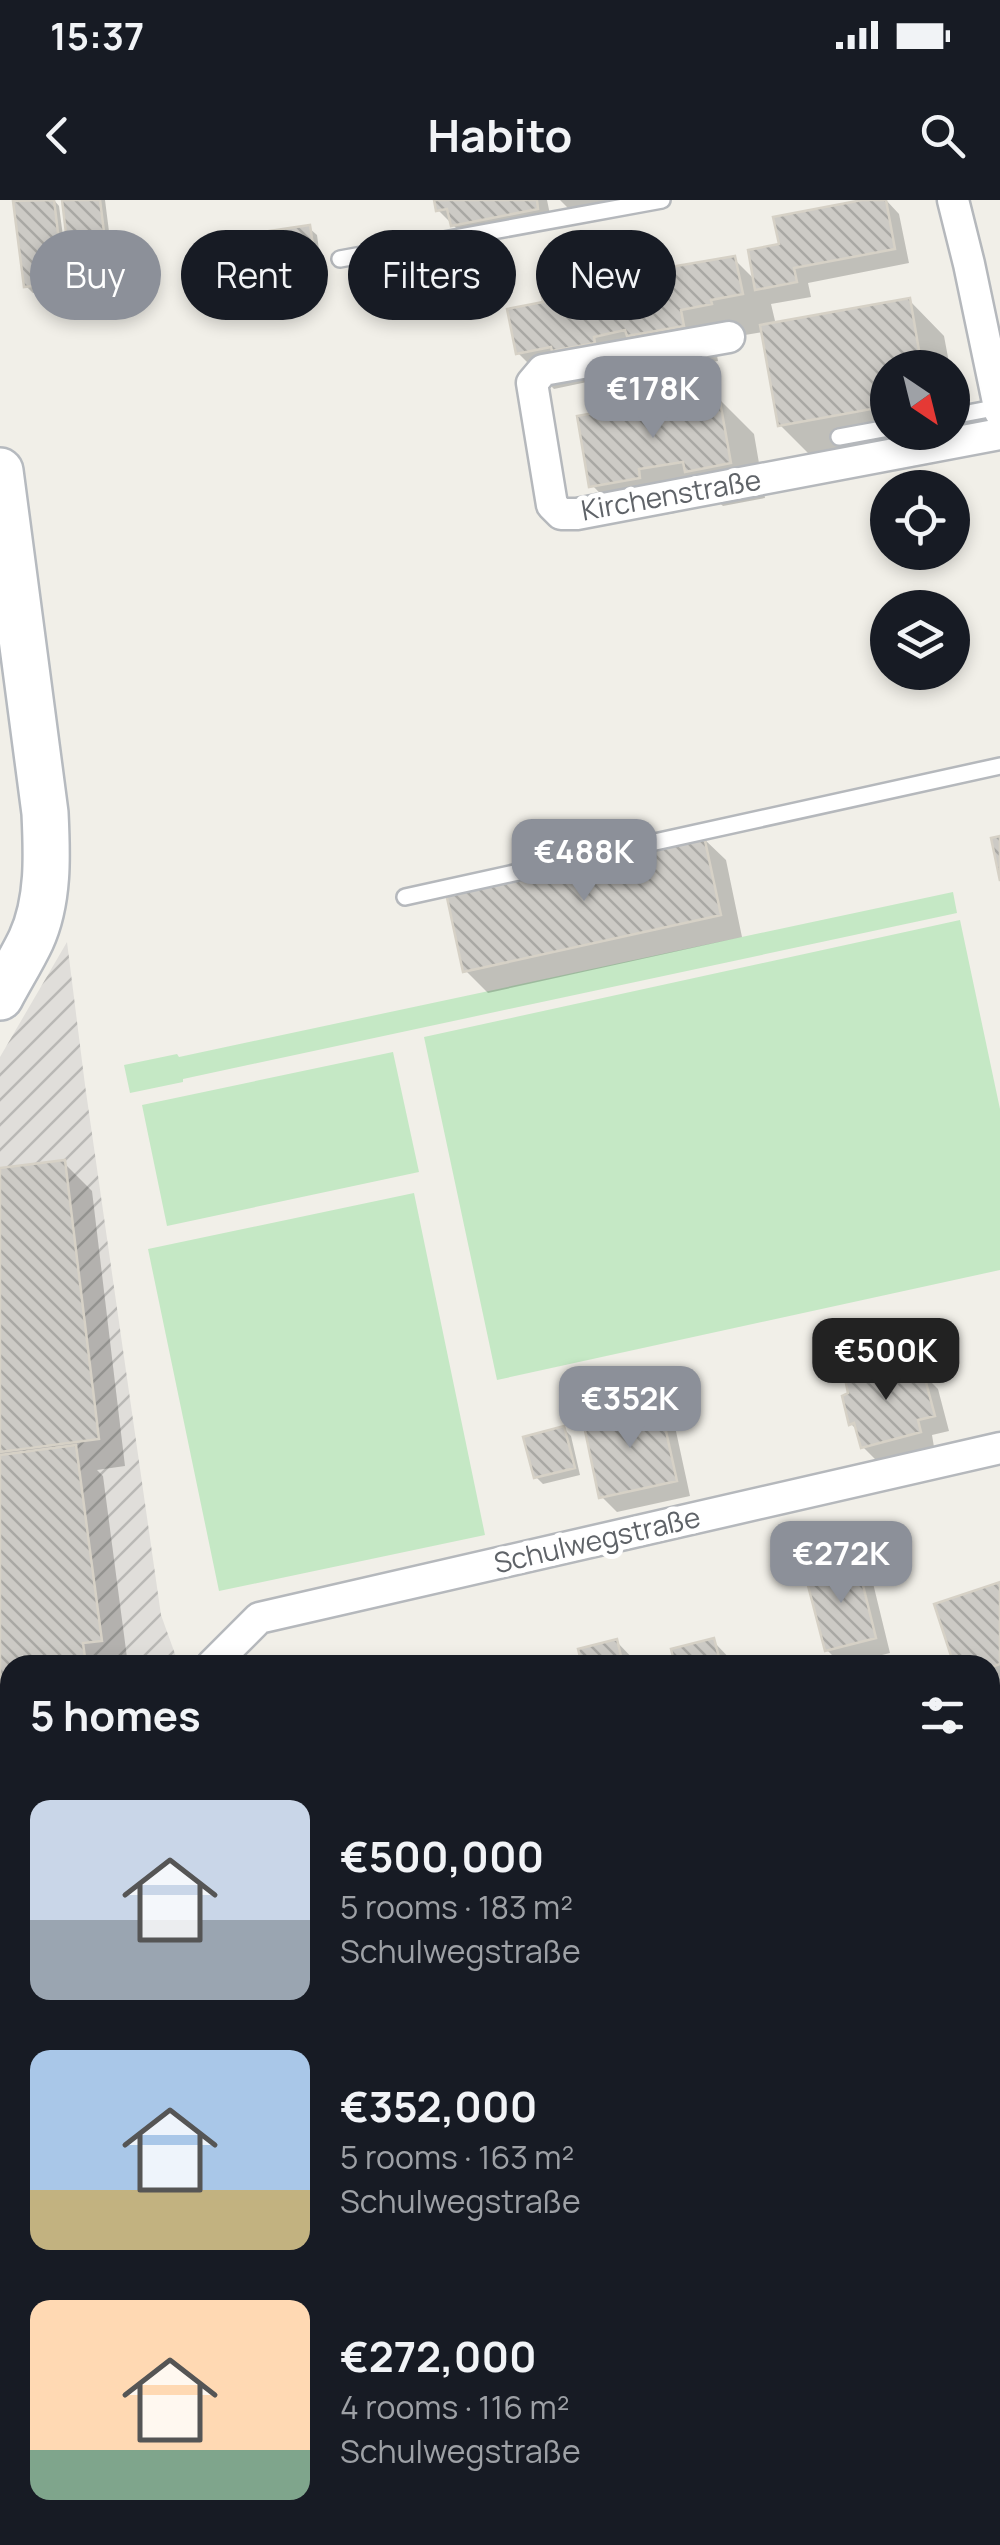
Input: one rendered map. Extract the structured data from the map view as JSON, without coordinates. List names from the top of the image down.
{
  "streets": {
    "street": ["Kirchenstraße", "Schulwegstraße"]
  },
  "north": "bottom right",
  "page": {
    "status": "15:37",
    "header": "Habito",
    "chip": [
      "Buy",
      "Rent",
      "Filters",
      "New"
    ],
    "price": [
      "€178K",
      "€488K",
      "€500K",
      "€352K",
      "€272K"
    ],
    "heading": "5 homes",
    "list": [
      {
        "name": "€500,000",
        "note": "5 rooms · 183 m² · Schulwegstraße"
      },
      {
        "name": "€352,000",
        "note": "5 rooms · 163 m² · Schulwegstraße"
      },
      {
        "name": "€272,000",
        "note": "4 rooms · 116 m² · Schulwegstraße"
      }
    ]
  }
}
